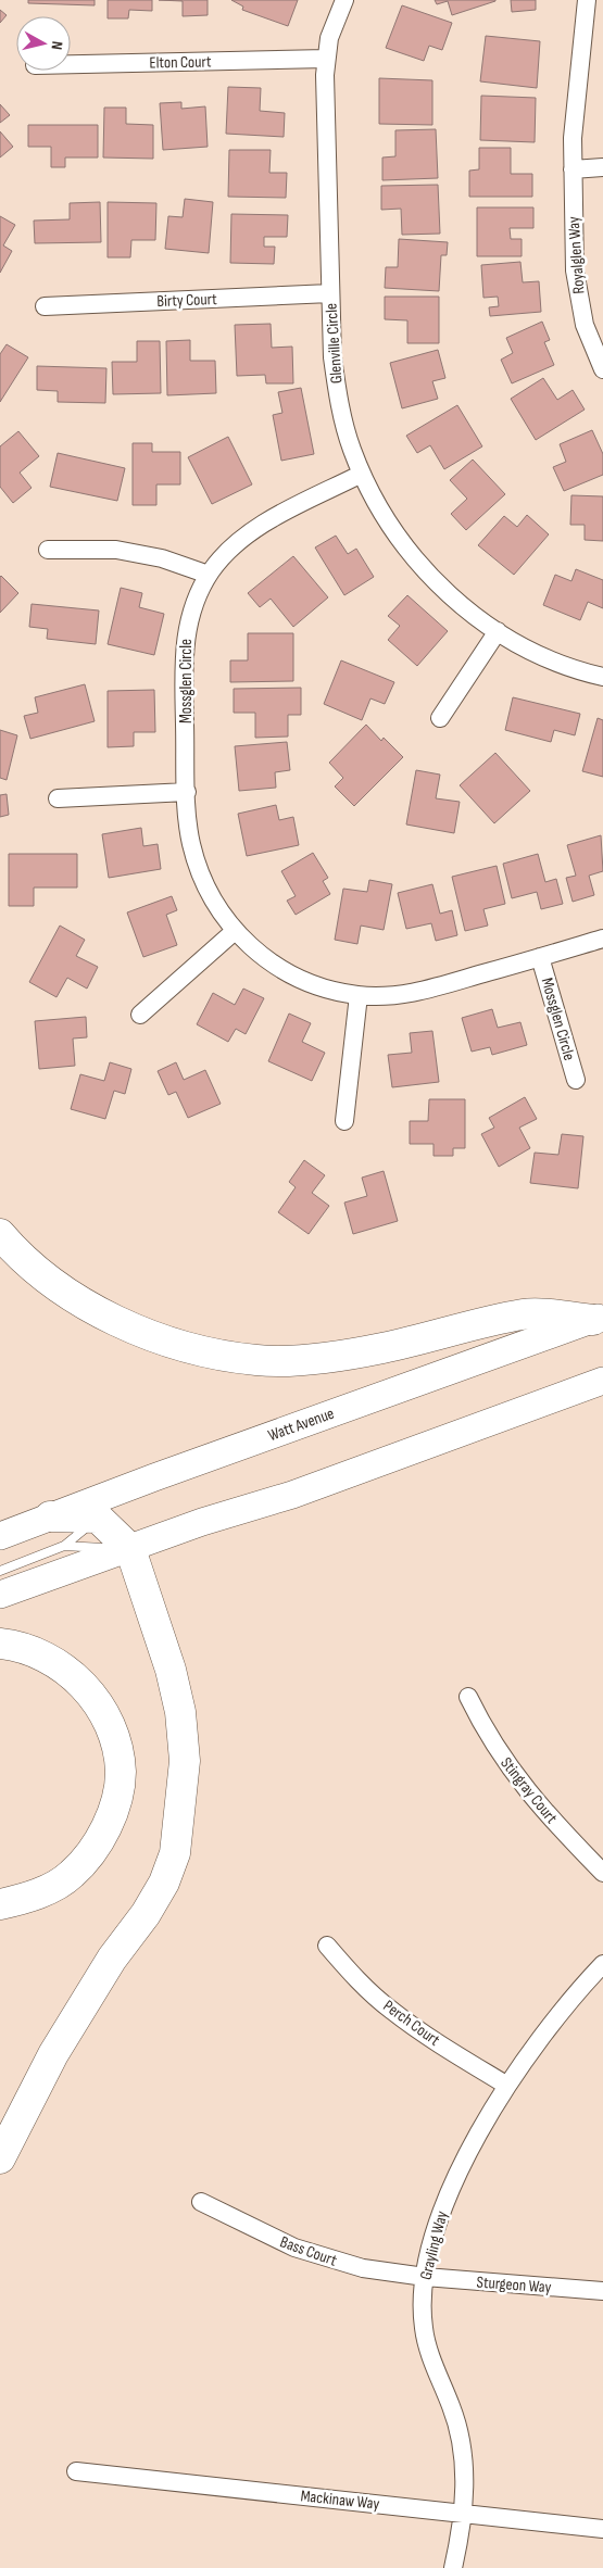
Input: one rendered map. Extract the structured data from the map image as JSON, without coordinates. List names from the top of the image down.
{
  "streets": {
    "main road": ["Watt Avenue"],
    "street": [
      "Elton Court",
      "Royalglen Way",
      "Birty Court",
      "Glenville Circle",
      "Mossglen Circle",
      "Stingray Court",
      "Perch Court",
      "Grayling Way",
      "Bass Court",
      "Sturgeon Way",
      "Mackinaw Way"
    ]
  },
  "crossings": [
    ["Elton Court", "Glenville Circle"],
    ["Birty Court", "Glenville Circle"],
    ["Glenville Circle", "Mossglen Circle"],
    ["Perch Court", "Grayling Way"],
    ["Grayling Way", "Bass Court"],
    ["Grayling Way", "Sturgeon Way"],
    ["Grayling Way", "Mackinaw Way"],
    ["Bass Court", "Sturgeon Way"]
  ],
  "north": "right"
}
